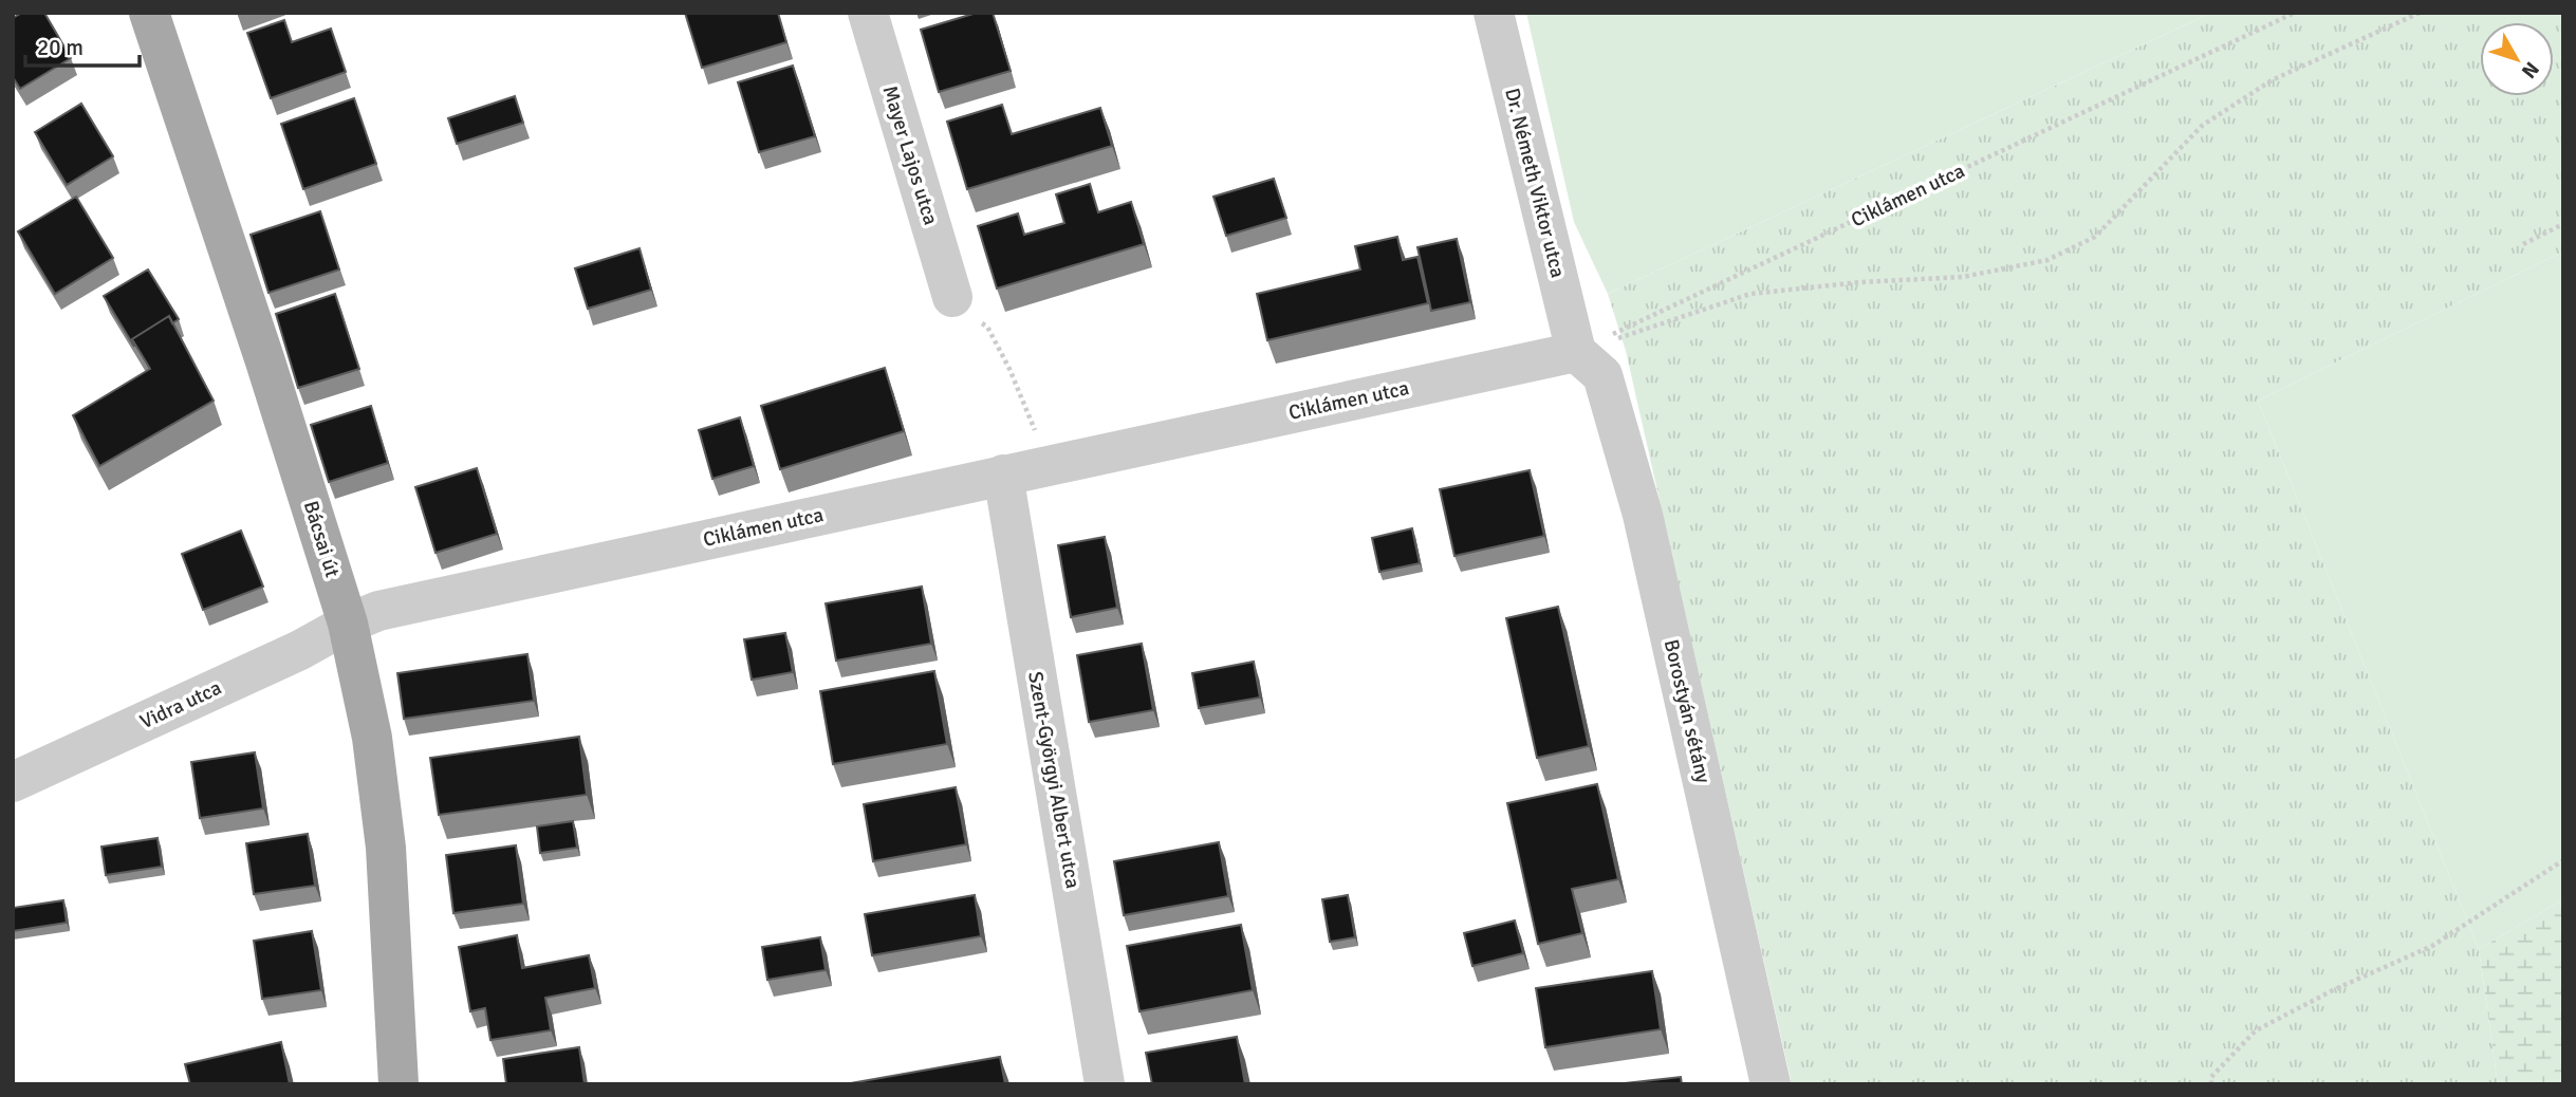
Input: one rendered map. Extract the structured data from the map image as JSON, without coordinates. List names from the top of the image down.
{
  "streets": {
    "main road": ["Bácsai út"],
    "street": [
      "Mayer Lajos utca",
      "Dr. Németh Viktor utca",
      "Ciklámen utca",
      "Vidra utca",
      "Borostyán sétány",
      "Szent-Györgyi Albert utca"
    ]
  },
  "crossings": [
    ["Dr. Németh Viktor utca", "Ciklámen utca"],
    ["Dr. Németh Viktor utca", "Borostyán sétány"],
    ["Ciklámen utca", "Bácsai út"],
    ["Ciklámen utca", "Vidra utca"],
    ["Ciklámen utca", "Borostyán sétány"],
    ["Ciklámen utca", "Szent-Györgyi Albert utca"],
    ["Bácsai út", "Vidra utca"]
  ],
  "scale_bar": "20 m",
  "north": "bottom right"
}
